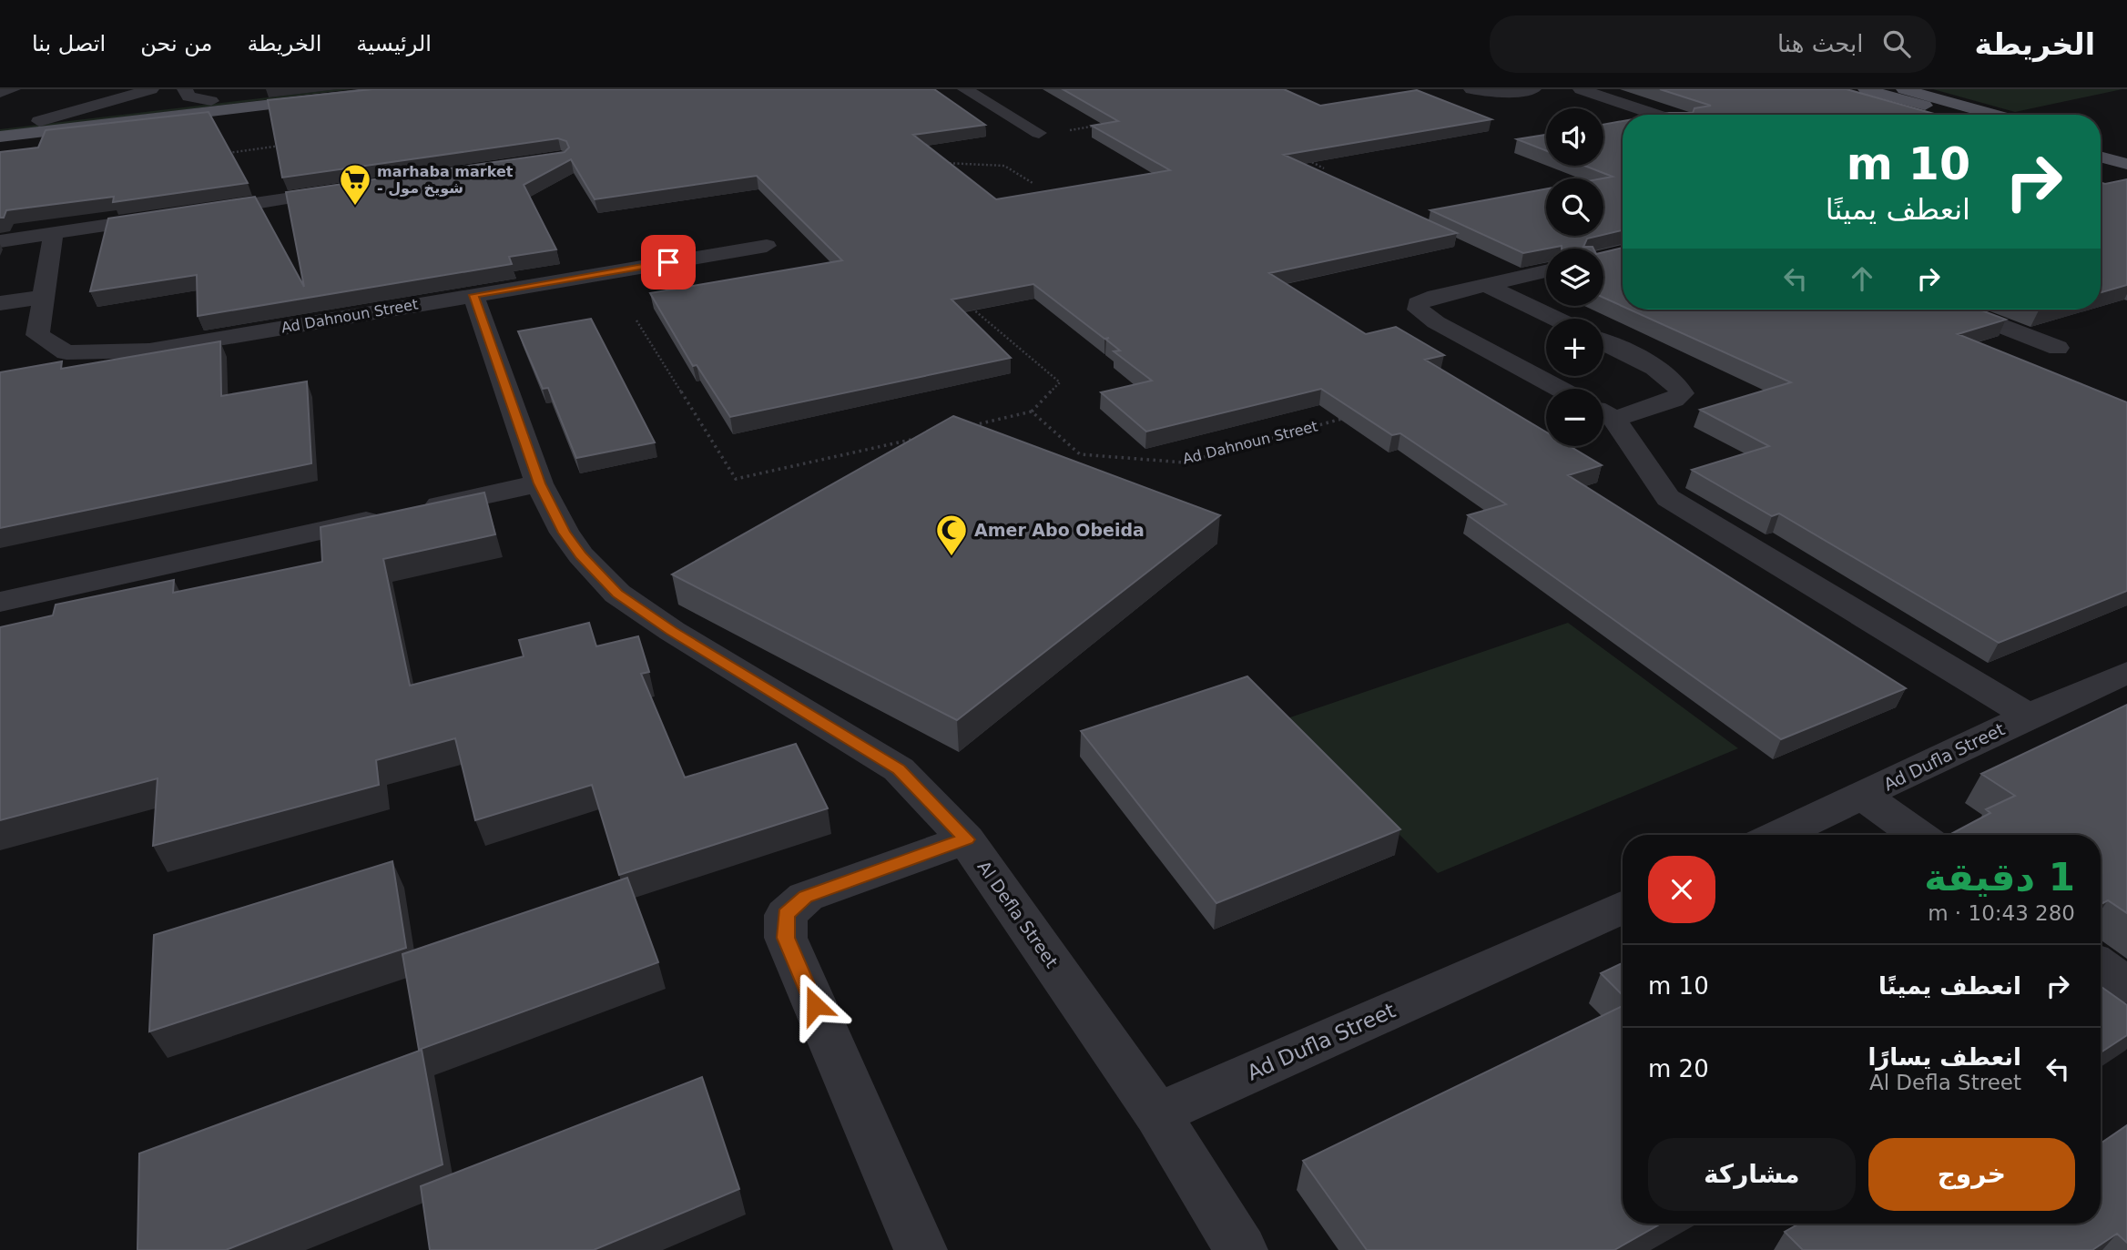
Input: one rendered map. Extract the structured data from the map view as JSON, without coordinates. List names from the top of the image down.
{
  "streets": {
    "street": ["Ad Dahnoun Street", "Ad Dufla Street", "Al Defla Street"]
  },
  "crossings": [
    ["Ad Dahnoun Street", "Al Defla Street"],
    ["Ad Dufla Street", "Al Defla Street"]
  ],
  "places": {
    "supermarket": ["marhaba market - شويخ مول"],
    "mosque": ["Amer Abo Obeida"]
  },
  "page": {
    "header": "الخريطة",
    "search": "ابحث هنا",
    "nav": [
      "الرئيسية",
      "الخريطة",
      "من نحن",
      "اتصل بنا"
    ],
    "map_buttons": ["+", "−"],
    "turn": ["10 m", "انعطف يمينًا"],
    "heading": ["1 دقيقة", "280 m · 10:43"],
    "list": [
      {
        "name": "انعطف يمينًا",
        "value": "10 m"
      },
      {
        "name": "انعطف يسارًا",
        "note": "Al Defla Street",
        "value": "20 m"
      }
    ],
    "buttons": ["خروج", "مشاركة"]
  }
}
